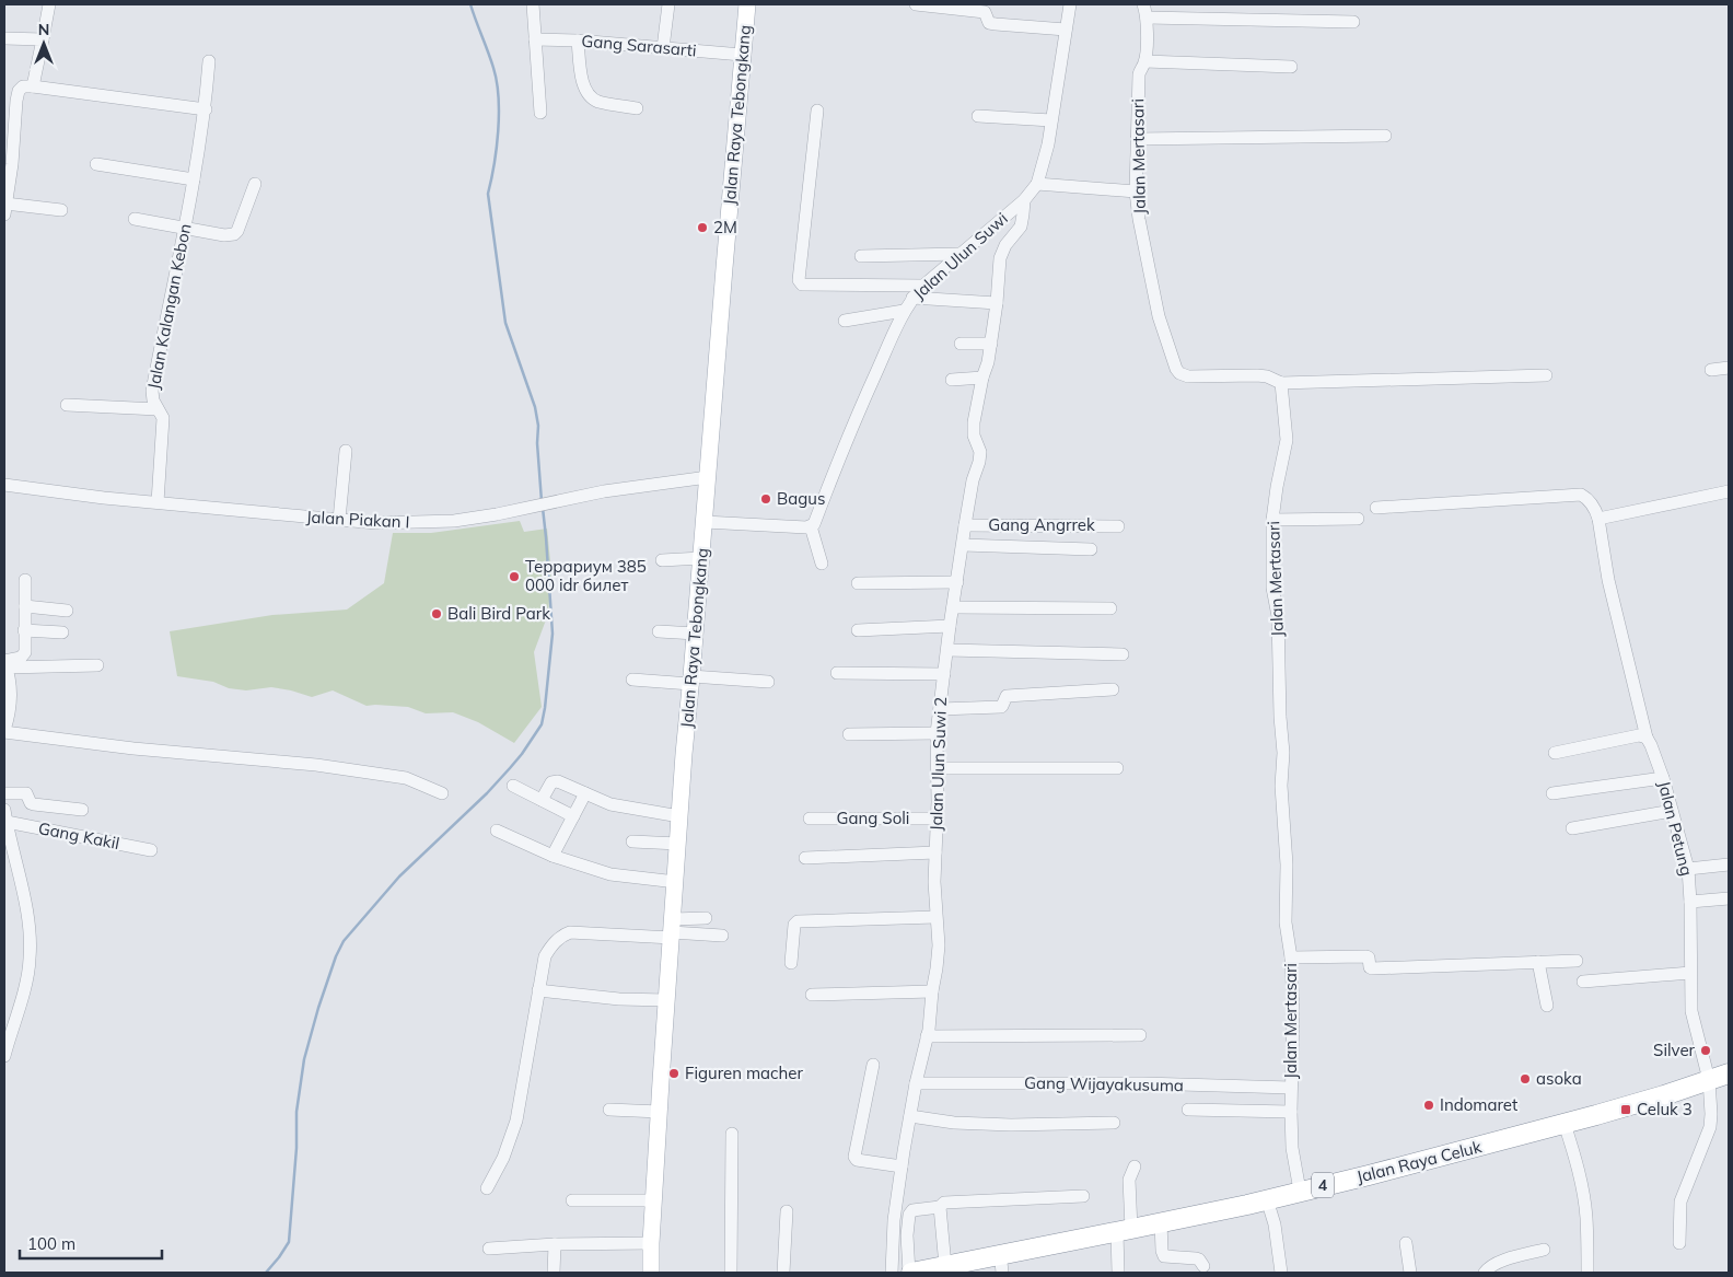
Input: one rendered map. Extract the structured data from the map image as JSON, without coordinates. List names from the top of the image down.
{
  "streets": {
    "highway": ["Jalan Raya Celuk", "4"],
    "main road": ["Jalan Raya Tebongkang"],
    "street": [
      "Gang Sarasarti",
      "Jalan Mertasari",
      "Jalan Ulun Suwi",
      "Jalan Kalangan Kebon",
      "Jalan Piakan I",
      "Gang Angrrek",
      "Jalan Ulun Suwi 2",
      "Gang Soli",
      "Jalan Petung",
      "Gang Kakil",
      "Gang Wijayakusuma"
    ]
  },
  "crossings": [
    ["Gang Sarasarti", "Jalan Raya Tebongkang"],
    ["Jalan Raya Tebongkang", "Jalan Piakan I"],
    ["Jalan Mertasari", "Gang Wijayakusuma"],
    ["Jalan Mertasari", "Jalan Raya Celuk"],
    ["Jalan Ulun Suwi", "Jalan Ulun Suwi 2"],
    ["Jalan Kalangan Kebon", "Jalan Piakan I"],
    ["Gang Angrrek", "Jalan Ulun Suwi 2"],
    ["Jalan Ulun Suwi 2", "Gang Soli"],
    ["Jalan Ulun Suwi 2", "Gang Wijayakusuma"],
    ["Jalan Petung", "Jalan Raya Celuk"]
  ],
  "places": {
    "other": [
      "2M",
      "Bagus",
      "Террариум 385 000 idr билет",
      "Bali Bird Park",
      "Silver",
      "Figuren macher",
      "asoka",
      "Indomaret"
    ],
    "transit": ["Celuk 3"]
  },
  "scale_bar": "100 m",
  "north": "top"
}
